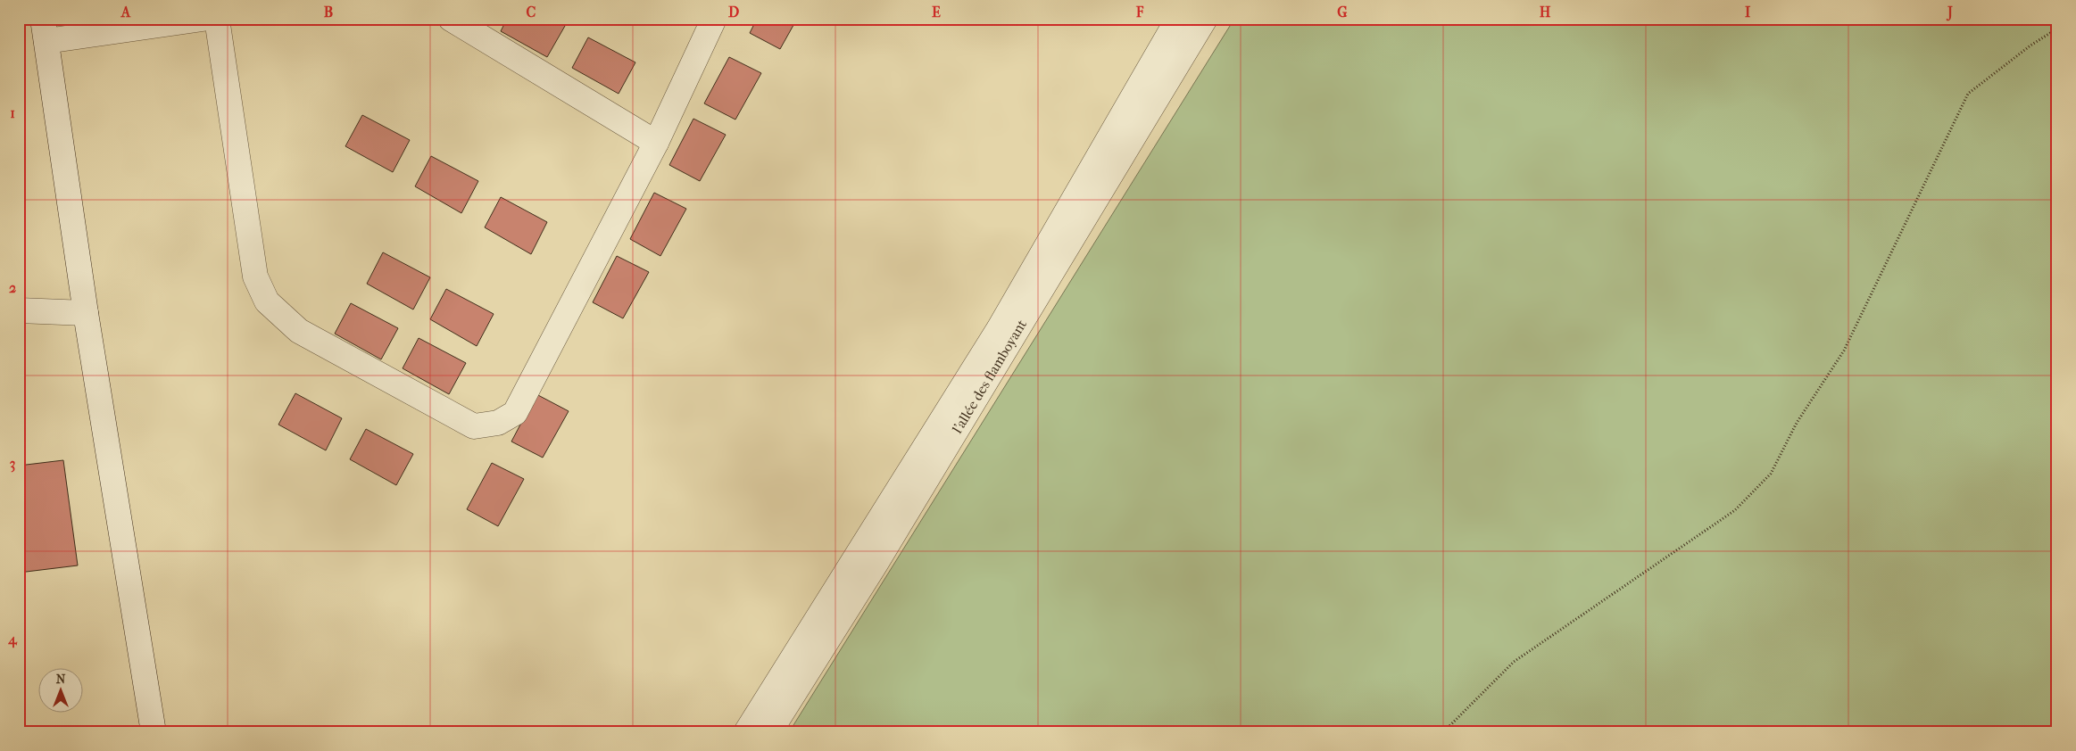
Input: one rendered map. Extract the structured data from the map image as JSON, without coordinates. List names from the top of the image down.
{
  "streets": {
    "street": ["l’allée des flamboyant"]
  },
  "north": "top",
  "grid": {
    "columns": [
      "A",
      "B",
      "C",
      "D",
      "E",
      "F",
      "G",
      "H",
      "I",
      "J"
    ],
    "rows": [
      "1",
      "2",
      "3",
      "4"
    ]
  }
}
